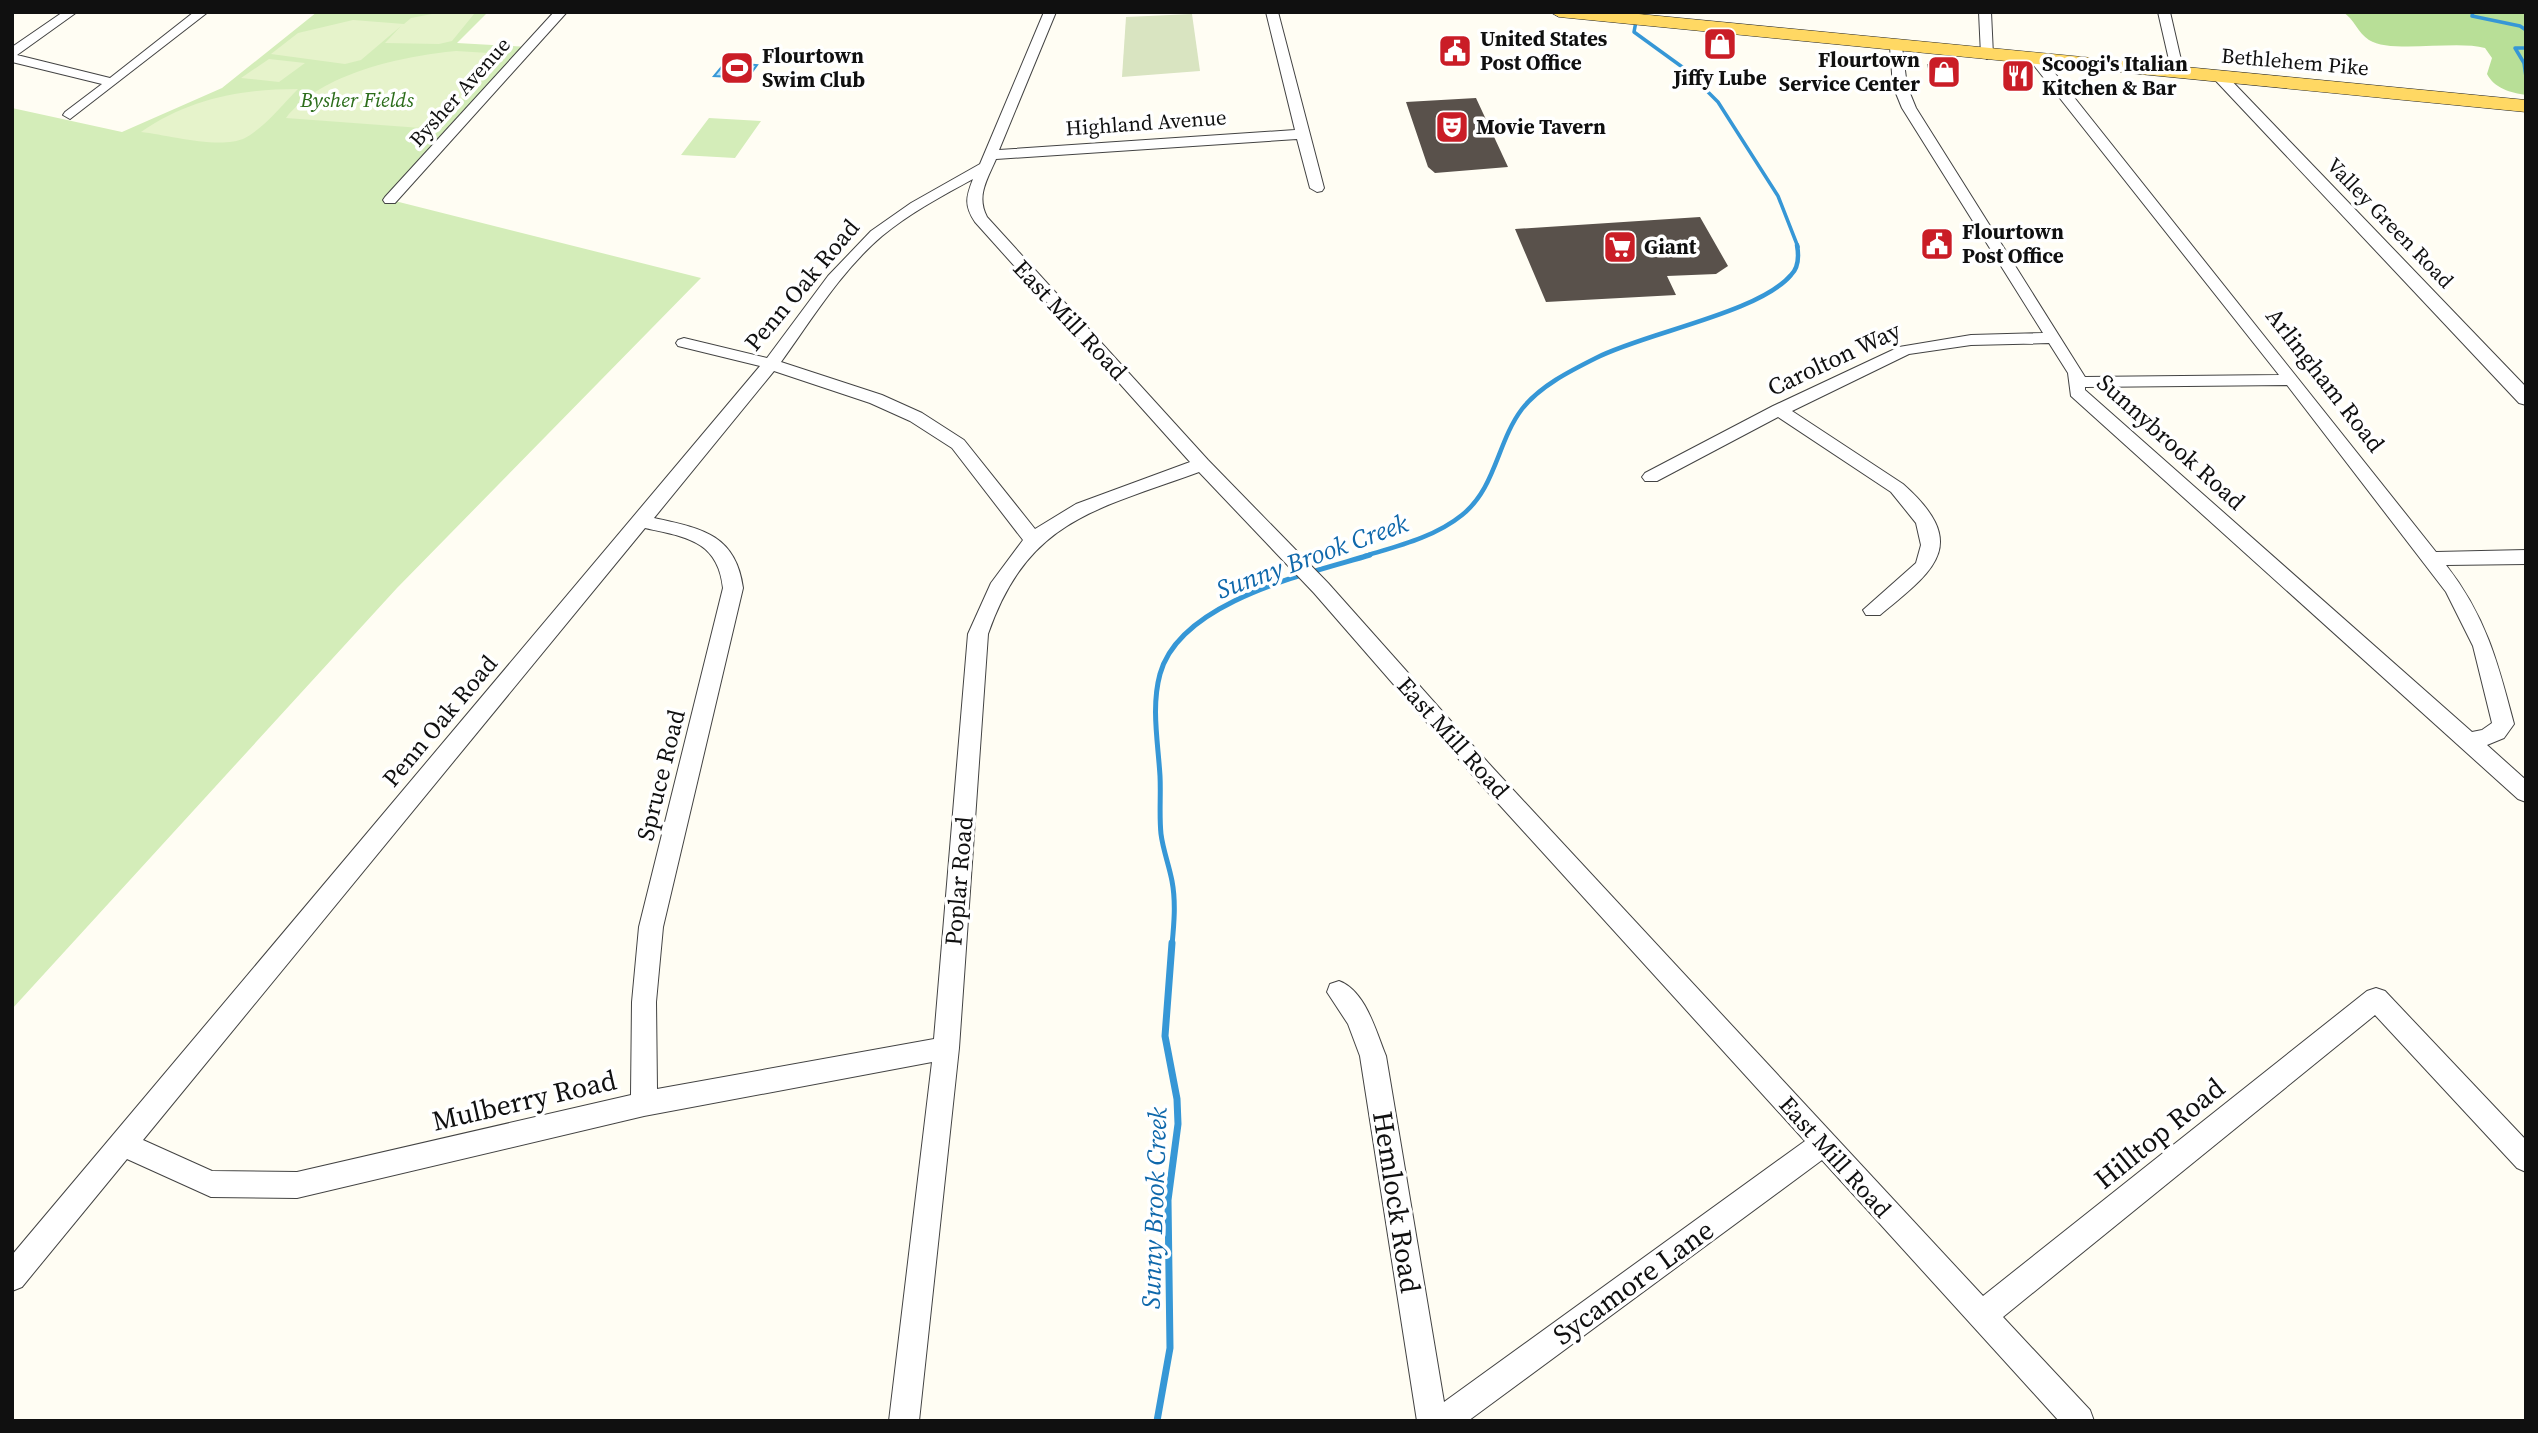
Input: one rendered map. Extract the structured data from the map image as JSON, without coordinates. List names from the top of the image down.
{
  "streets": {
    "main road": ["Bethlehem Pike"],
    "street": [
      "Bysher Avenue",
      "Highland Avenue",
      "Valley Green Road",
      "Penn Oak Road",
      "East Mill Road",
      "Carolton Way",
      "Arlingham Road",
      "Sunnybrook Road",
      "Spruce Road",
      "Poplar Road",
      "Mulberry Road",
      "Hilltop Road",
      "Hemlock Road",
      "Sycamore Lane"
    ]
  },
  "crossings": [
    ["Bethlehem Pike", "Valley Green Road"],
    ["Bethlehem Pike", "Arlingham Road"],
    ["Bethlehem Pike", "Sunnybrook Road"],
    ["Highland Avenue", "Penn Oak Road"],
    ["Penn Oak Road", "East Mill Road"],
    ["Penn Oak Road", "Spruce Road"],
    ["Penn Oak Road", "Mulberry Road"],
    ["East Mill Road", "Poplar Road"],
    ["East Mill Road", "Hilltop Road"],
    ["East Mill Road", "Sycamore Lane"],
    ["Carolton Way", "Sunnybrook Road"],
    ["Arlingham Road", "Sunnybrook Road"],
    ["Spruce Road", "Mulberry Road"],
    ["Poplar Road", "Mulberry Road"]
  ],
  "water": ["Sunny Brook Creek"],
  "parks": ["Bysher Fields"],
  "places": {
    "shop": ["Jiffy Lube", "Flourtown Service Center"],
    "public building": ["United States Post Office", "Flourtown Post Office"],
    "sports": ["Flourtown Swim Club"],
    "restaurant": ["Scoogi's Italian Kitchen & Bar"],
    "theatre": ["Movie Tavern"],
    "supermarket": ["Giant"]
  }
}
